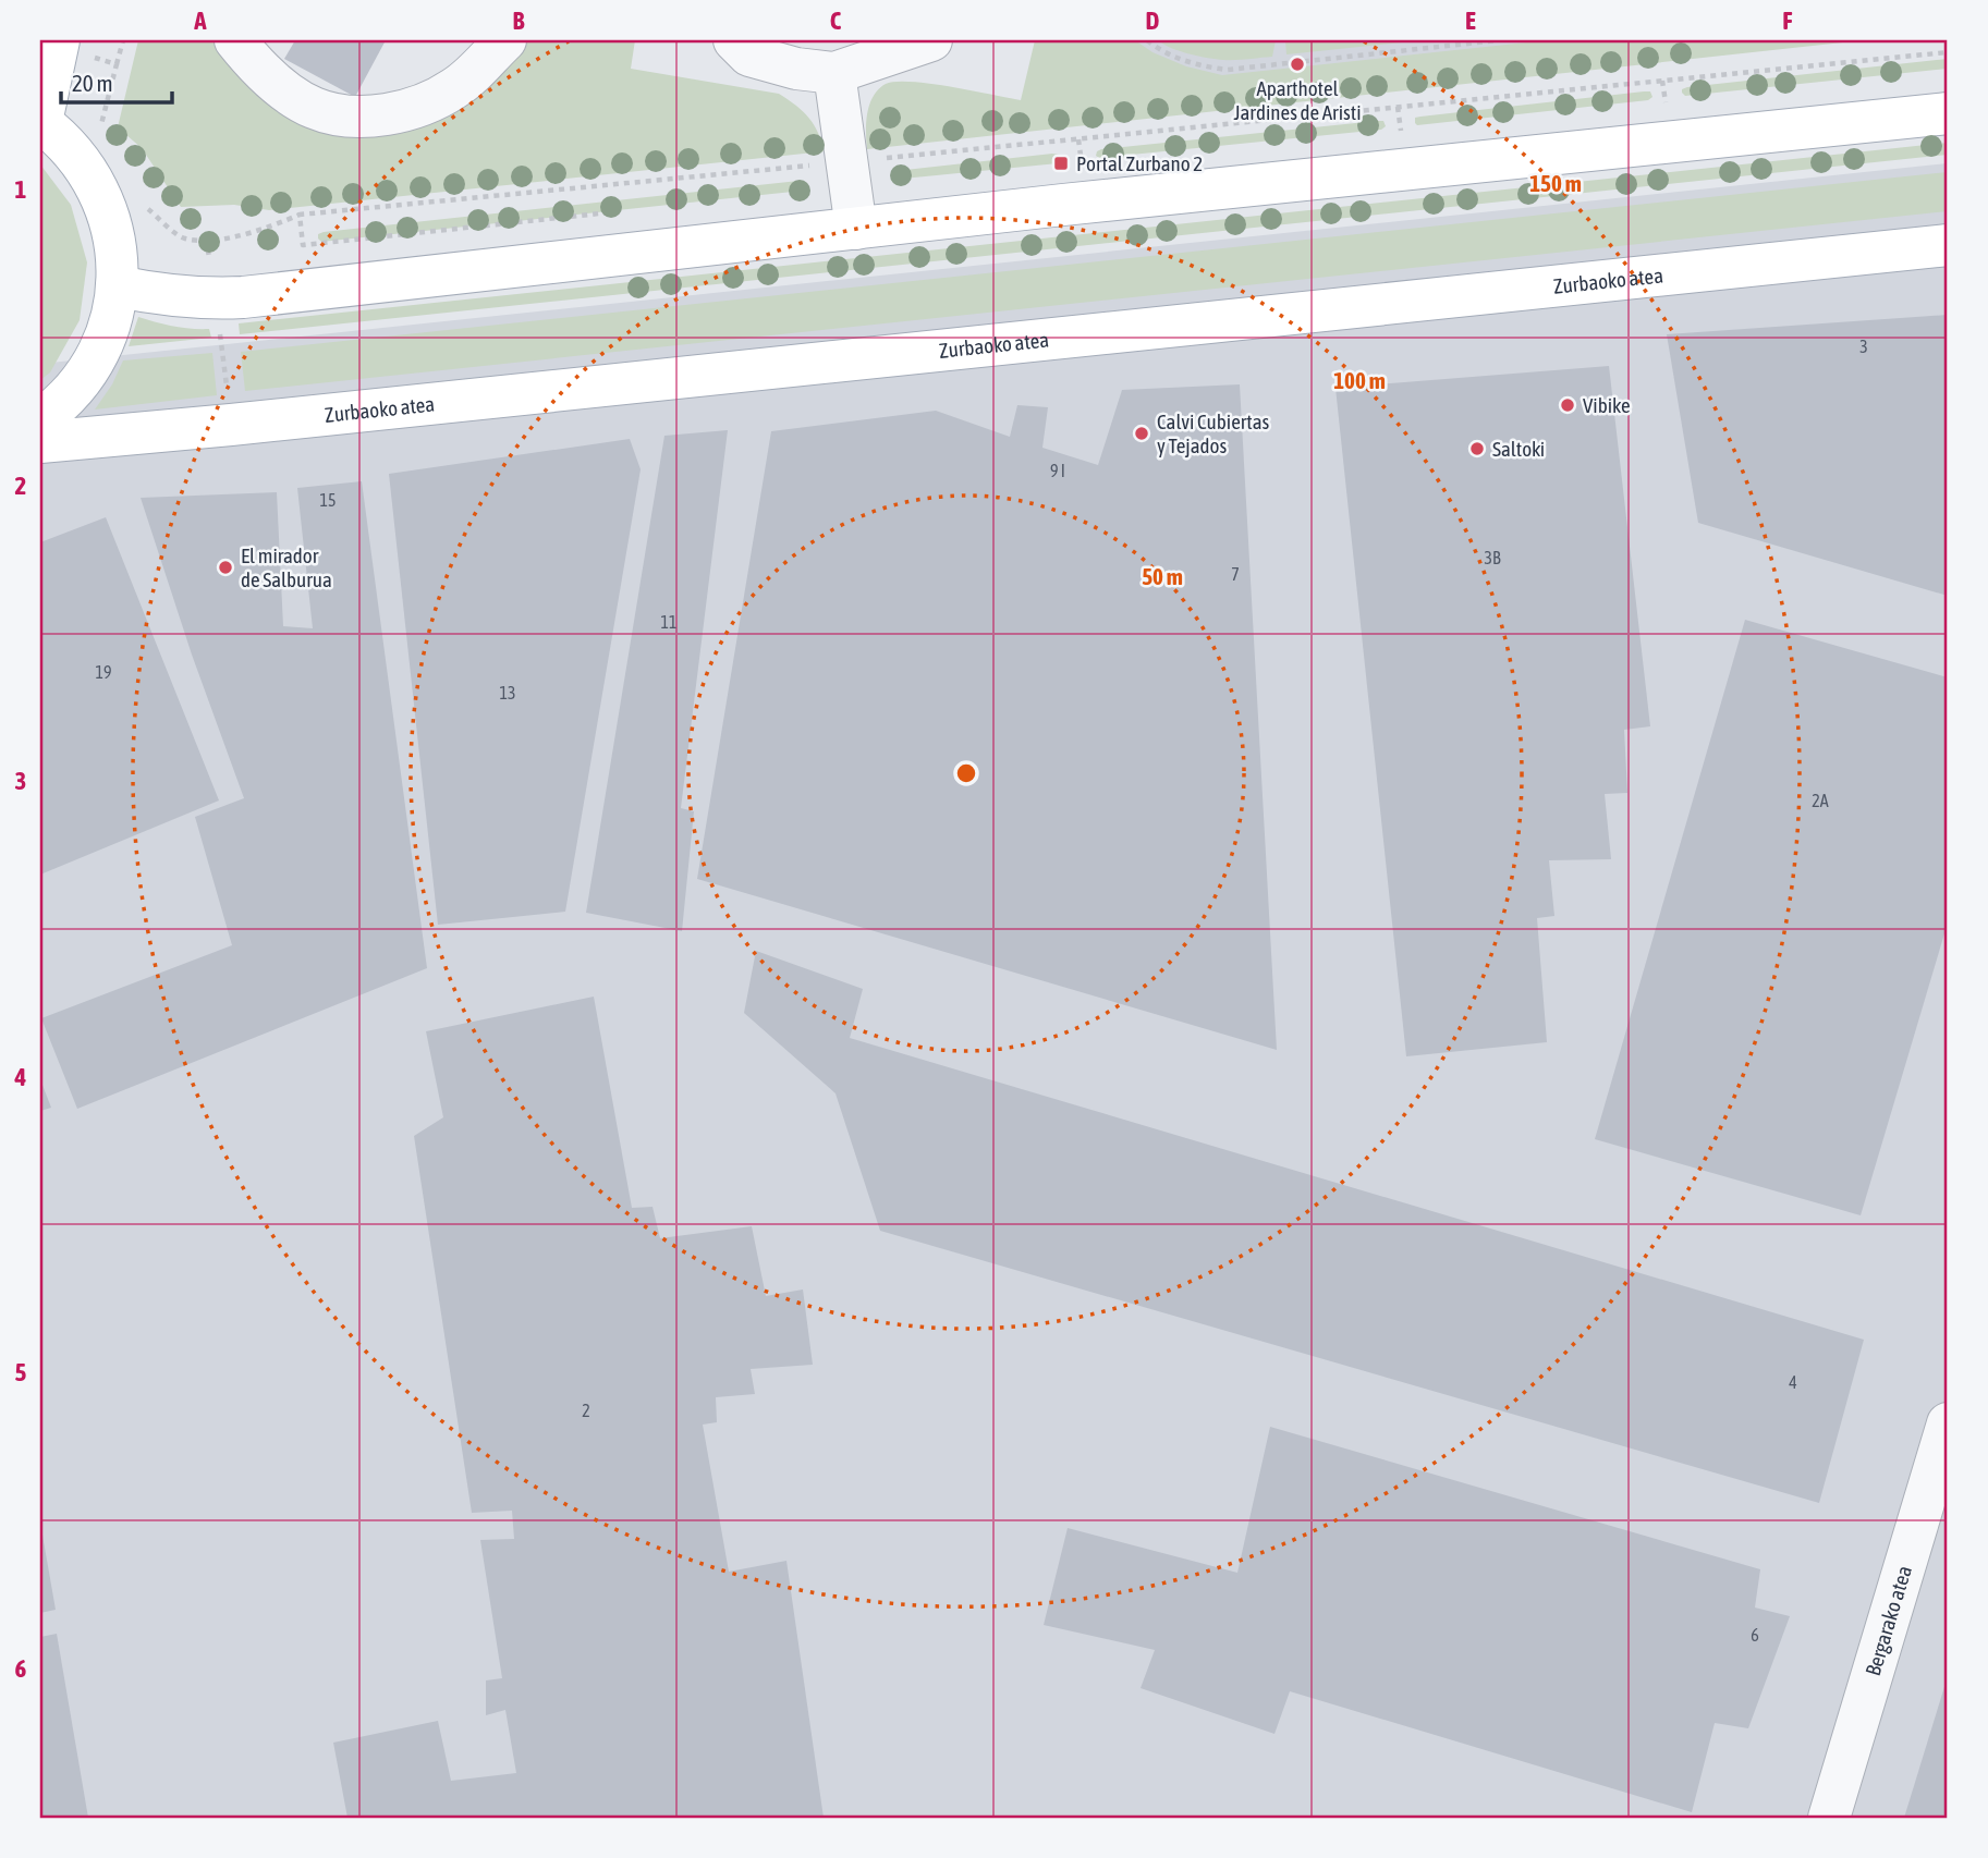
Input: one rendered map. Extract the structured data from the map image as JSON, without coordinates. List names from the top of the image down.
{
  "streets": {
    "main road": ["Zurbaoko atea"],
    "street": ["Bergarako atea"]
  },
  "places": {
    "other": [
      "Aparthotel Jardines de Aristi",
      "Vibike",
      "Calvi Cubiertas y Tejados",
      "Saltoki",
      "El mirador de Salburua"
    ],
    "transit": ["Portal Zurbano 2"]
  },
  "house_numbers": [
    "3",
    "9 I",
    "15",
    "3B",
    "7",
    "11",
    "19",
    "13",
    "2A",
    "4",
    "2",
    "6"
  ],
  "scale_bar": "20 m",
  "grid": {
    "columns": [
      "A",
      "B",
      "C",
      "D",
      "E",
      "F"
    ],
    "rows": [
      "1",
      "2",
      "3",
      "4",
      "5",
      "6"
    ]
  },
  "rings": ["150 m", "100 m", "50 m"]
}
